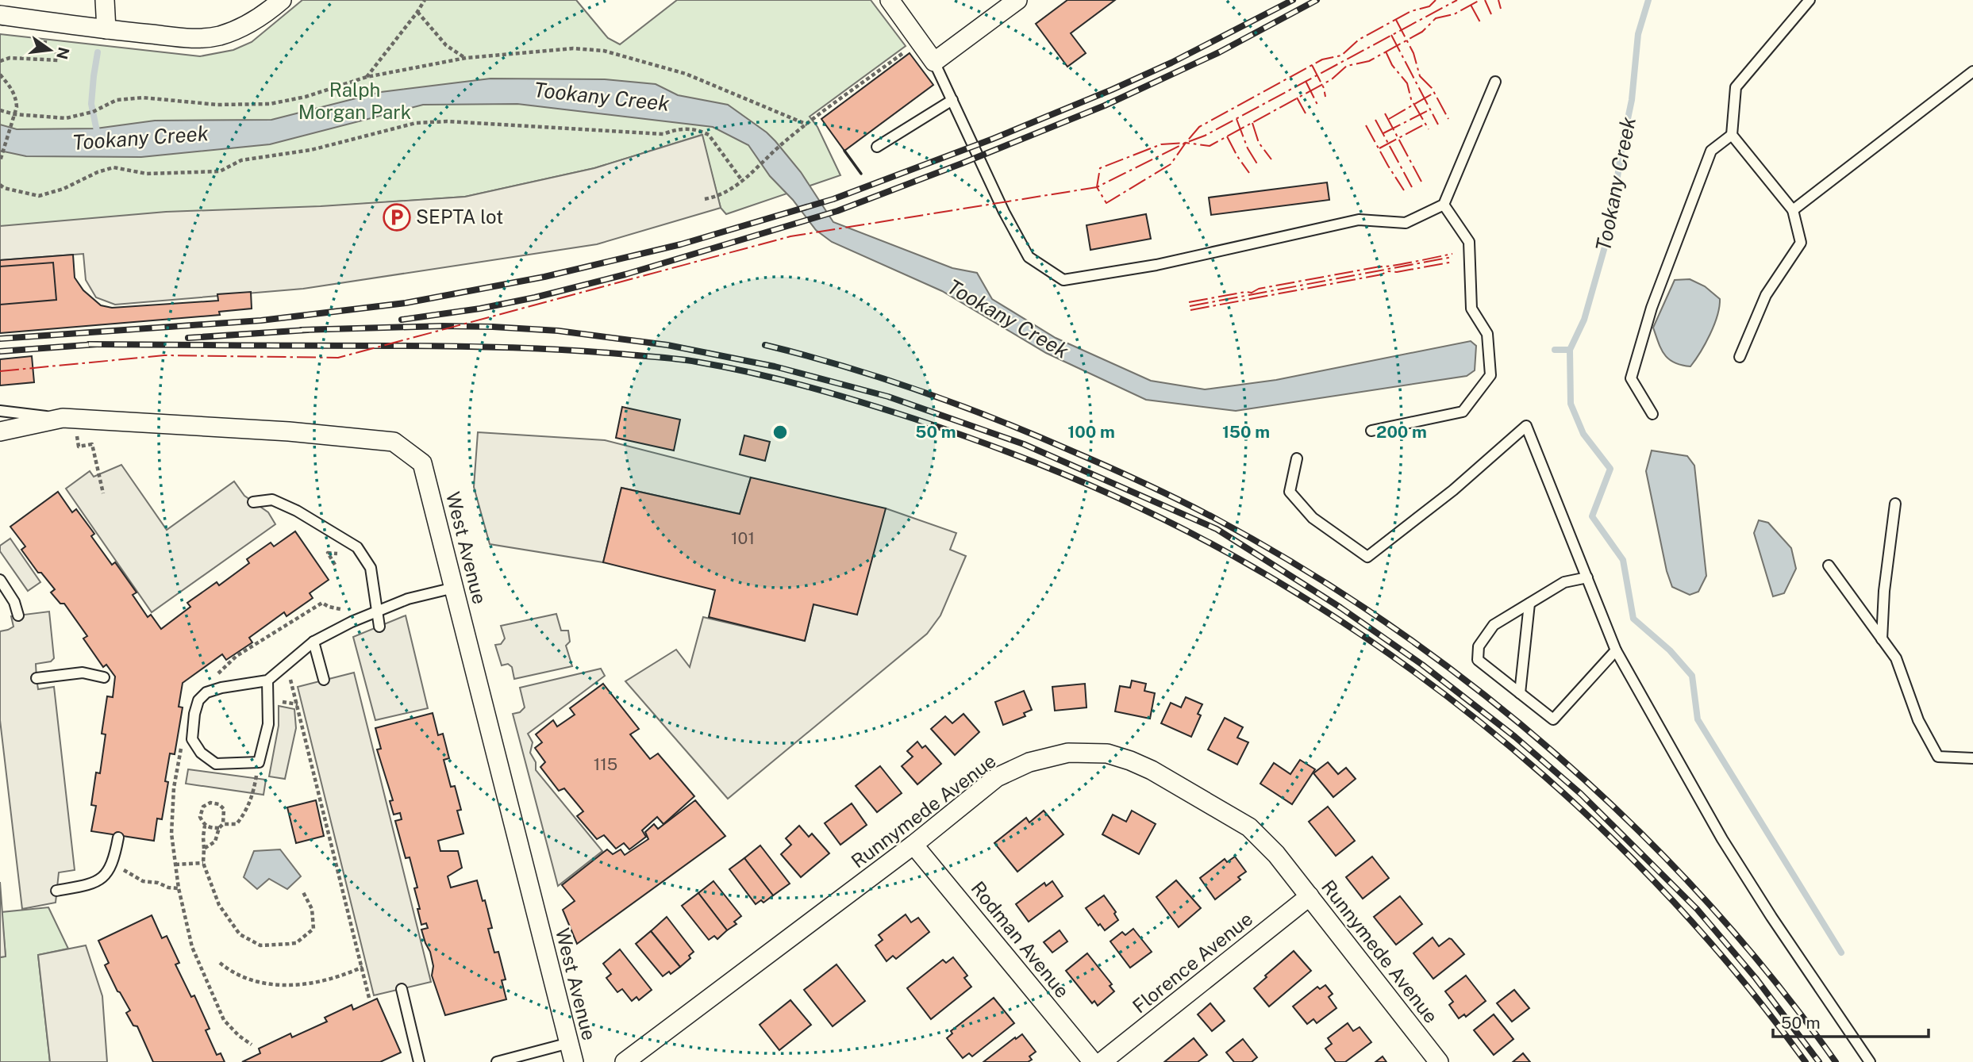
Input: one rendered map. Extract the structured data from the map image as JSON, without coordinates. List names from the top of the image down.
{
  "streets": {
    "street": [
      "West Avenue",
      "Runnymede Avenue",
      "Rodman Avenue",
      "Florence Avenue"
    ]
  },
  "crossings": [
    ["Runnymede Avenue", "Rodman Avenue"],
    ["Runnymede Avenue", "Florence Avenue"]
  ],
  "water": ["Tookany Creek"],
  "parks": ["Ralph Morgan Park"],
  "places": {
    "parking": ["SEPTA lot"]
  },
  "house_numbers": ["101", "115"],
  "scale_bar": "50 m",
  "north": "right",
  "rings": [
    "50 m",
    "100 m",
    "150 m",
    "200 m"
  ]
}
